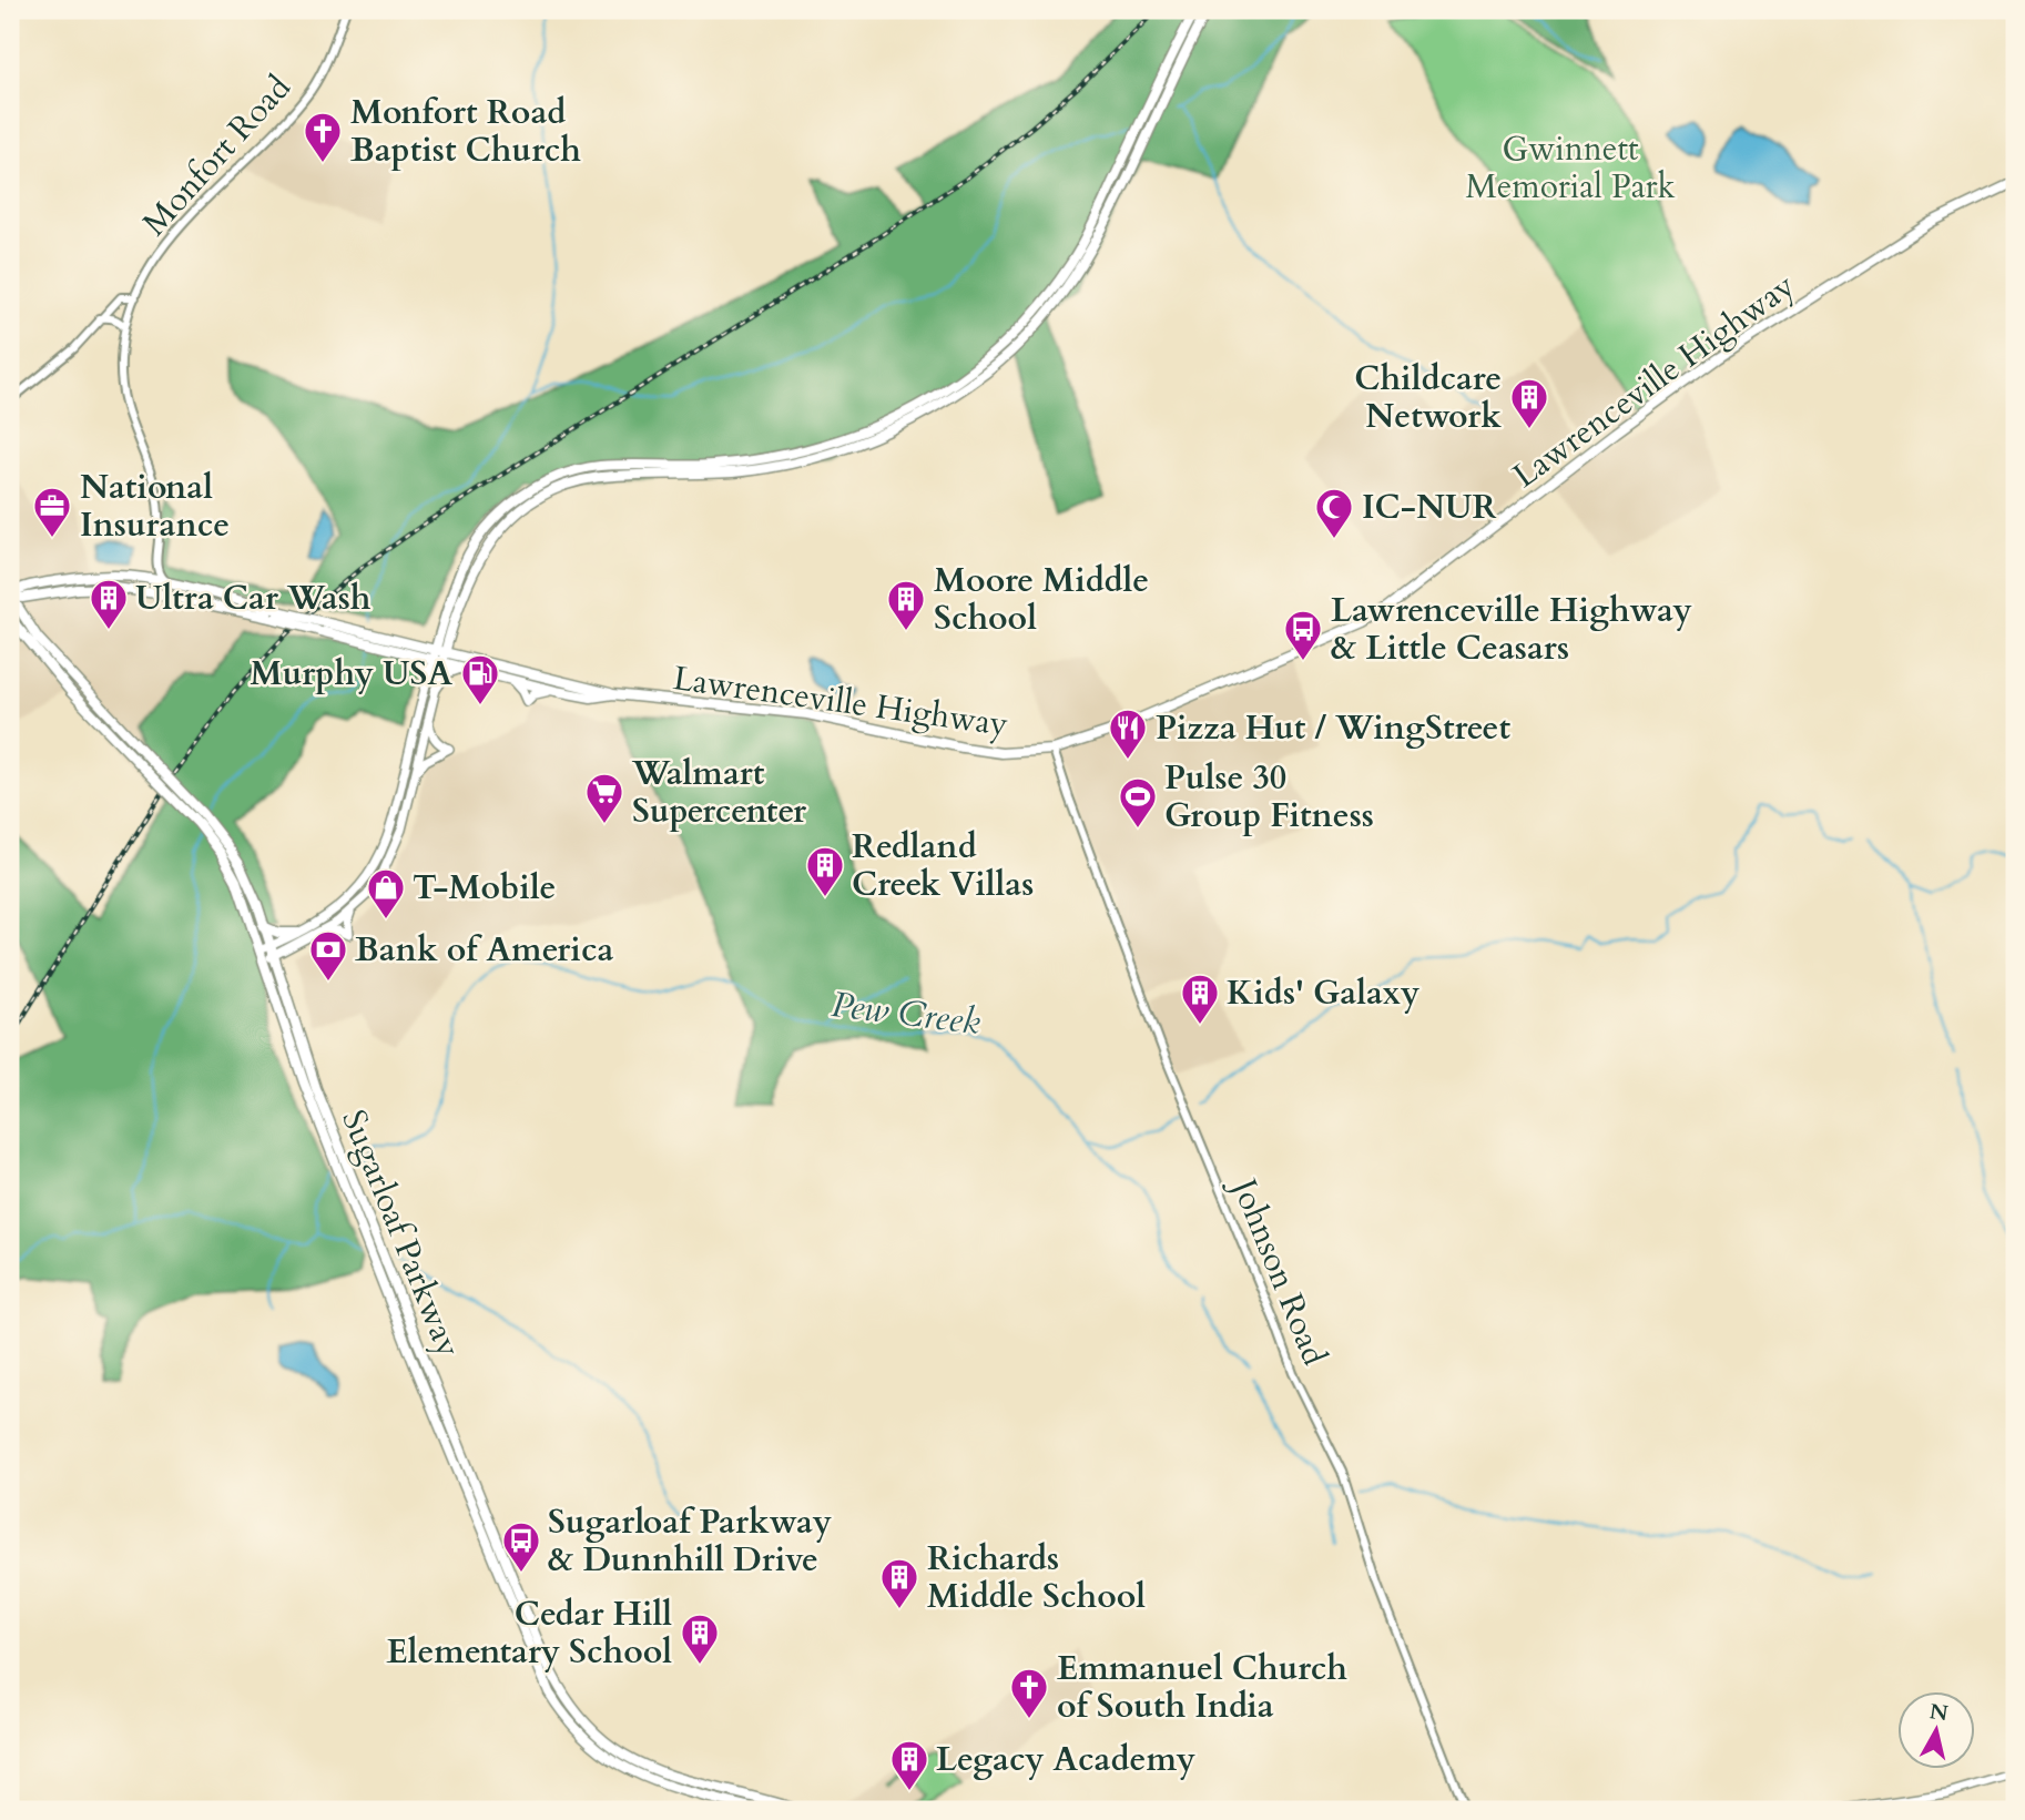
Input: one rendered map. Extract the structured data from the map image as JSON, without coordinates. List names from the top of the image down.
{
  "streets": {
    "main road": ["Lawrenceville Highway", "Sugarloaf Parkway"],
    "street": ["Monfort Road", "Johnson Road"]
  },
  "crossings": [
    ["Monfort Road", "Lawrenceville Highway"],
    ["Lawrenceville Highway", "Sugarloaf Parkway"],
    ["Lawrenceville Highway", "Johnson Road"]
  ],
  "water": ["Pew Creek"],
  "parks": ["Gwinnett Memorial Park"],
  "places": {
    "church": ["Monfort Road Baptist Church", "Emmanuel Church of South India"],
    "building": [
      "Childcare Network",
      "Ultra Car Wash",
      "Moore Middle School",
      "Redland Creek Villas",
      "Kids' Galaxy",
      "Richards Middle School",
      "Cedar Hill Elementary School",
      "Legacy Academy"
    ],
    "office": ["National Insurance"],
    "mosque": ["IC-NUR"],
    "bus stop": ["Lawrenceville Highway & Little Ceasars", "Sugarloaf Parkway & Dunnhill Drive"],
    "fuel station": ["Murphy USA"],
    "restaurant": ["Pizza Hut / WingStreet"],
    "supermarket": ["Walmart Supercenter"],
    "sports": ["Pulse 30 Group Fitness"],
    "shop": ["T-Mobile"],
    "bank": ["Bank of America"]
  },
  "north": "top"
}
